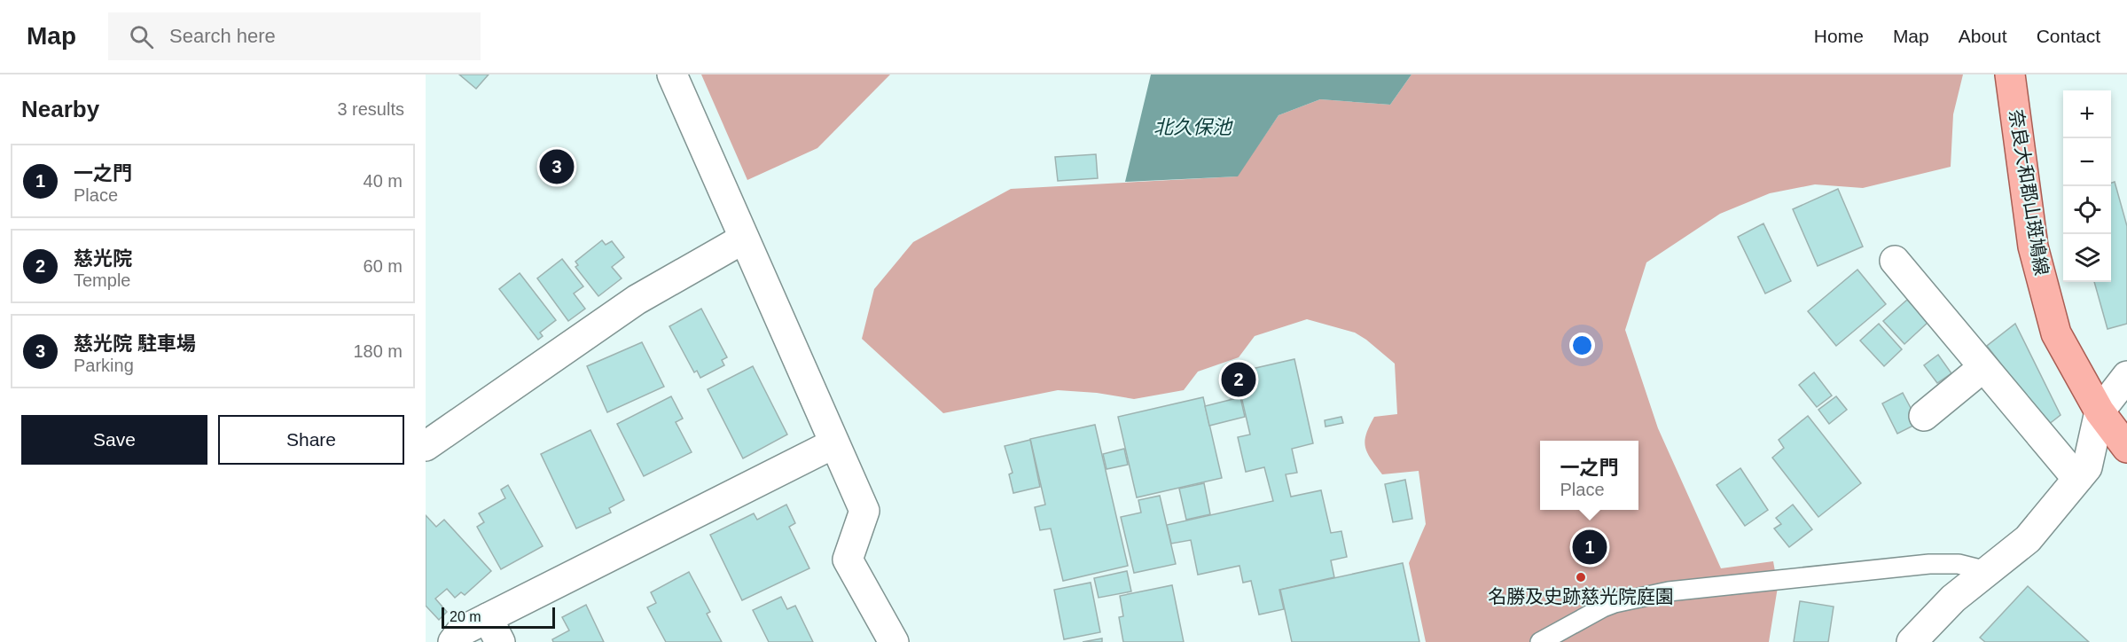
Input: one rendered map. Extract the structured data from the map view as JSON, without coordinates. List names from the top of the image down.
{
  "streets": {
    "main road": ["奈良大和郡山斑鳩線"]
  },
  "water": ["北久保池"],
  "places": ["名勝及史跡慈光院庭園"],
  "scale_bar": "20 m",
  "page": {
    "header": "Map",
    "search": "Search here",
    "nav": [
      "Home",
      "Map",
      "About",
      "Contact"
    ],
    "heading": ["Nearby", "3 results"],
    "map_buttons": ["+", "−"],
    "list": [
      {
        "mark": "1",
        "name": "一之門",
        "note": "Place",
        "value": "40 m"
      },
      {
        "mark": "2",
        "name": "慈光院",
        "note": "Temple",
        "value": "60 m"
      },
      {
        "mark": "3",
        "name": "慈光院 駐車場",
        "note": "Parking",
        "value": "180 m"
      }
    ],
    "pins": ["3", "2", "1"],
    "buttons": ["Save", "Share"],
    "popup": ["一之門", "Place"],
    "scale": "20 m"
  }
}
